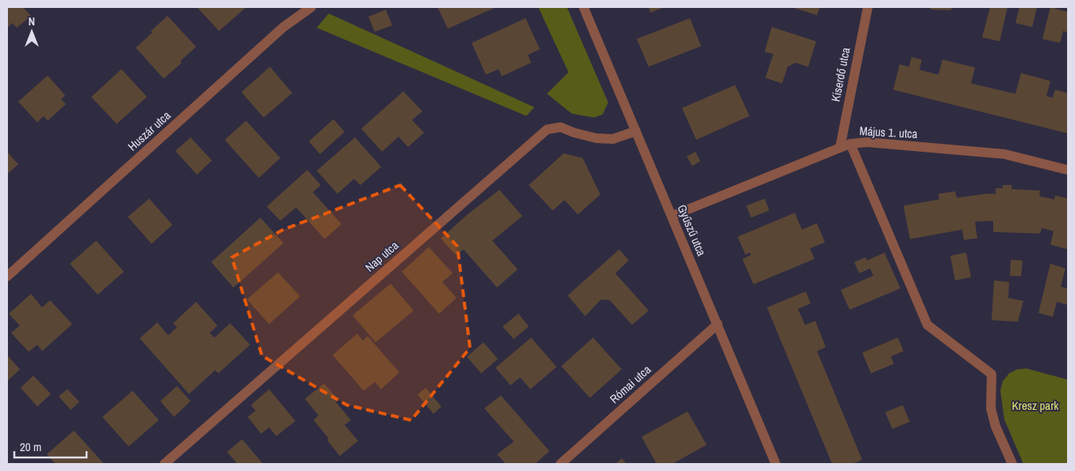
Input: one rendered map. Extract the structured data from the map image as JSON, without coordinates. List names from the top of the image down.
{
  "streets": {
    "street": [
      "Kiserdő utca",
      "Huszár utca",
      "Május 1. utca",
      "Gyűszű utca",
      "Nap utca",
      "Római utca"
    ]
  },
  "crossings": [
    ["Kiserdő utca", "Május 1. utca"],
    ["Május 1. utca", "Gyűszű utca"],
    ["Gyűszű utca", "Nap utca"],
    ["Gyűszű utca", "Római utca"]
  ],
  "parks": ["Kresz park"],
  "scale_bar": "20 m",
  "north": "top"
}
